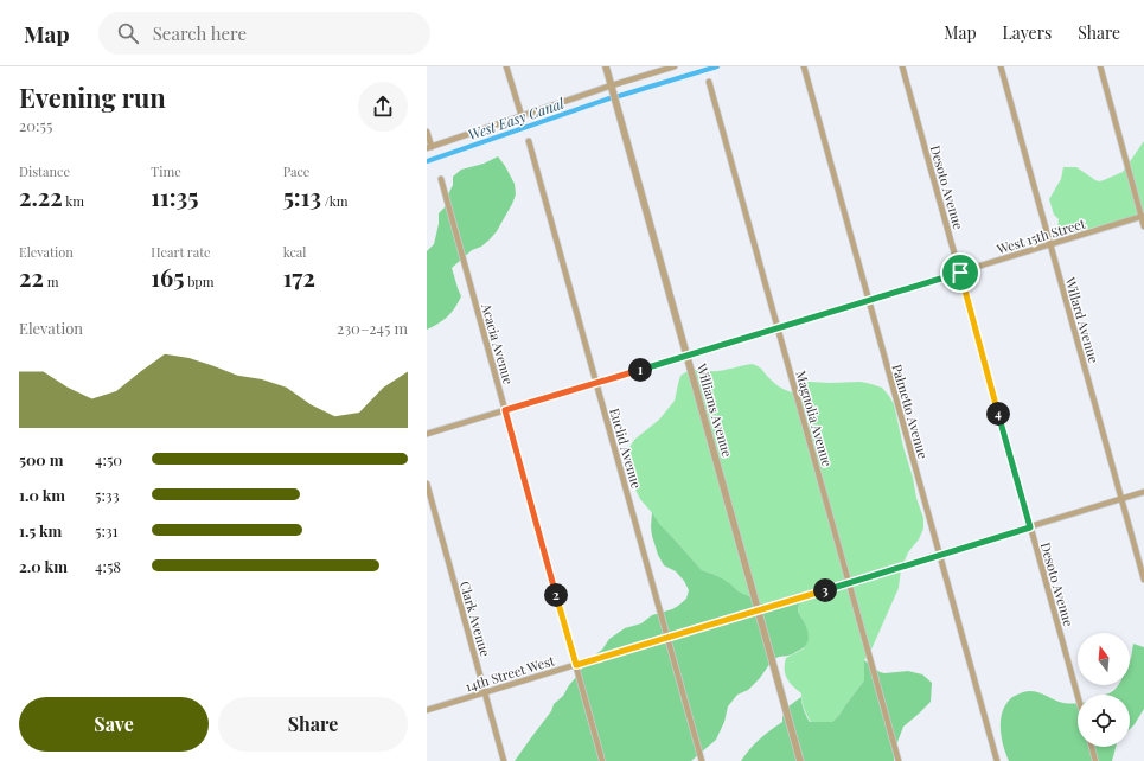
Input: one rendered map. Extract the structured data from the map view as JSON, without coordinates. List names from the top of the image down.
{
  "streets": {
    "street": [
      "Desoto Avenue",
      "West 15th Street",
      "Willard Avenue",
      "Acacia Avenue",
      "Williams Avenue",
      "Palmetto Avenue",
      "Magnolia Avenue",
      "Euclid Avenue",
      "Clark Avenue",
      "14th Street West"
    ]
  },
  "crossings": [
    ["Desoto Avenue", "West 15th Street"],
    ["Desoto Avenue", "14th Street West"],
    ["West 15th Street", "Willard Avenue"],
    ["West 15th Street", "Acacia Avenue"],
    ["West 15th Street", "Williams Avenue"],
    ["West 15th Street", "Palmetto Avenue"],
    ["West 15th Street", "Magnolia Avenue"],
    ["West 15th Street", "Euclid Avenue"],
    ["Willard Avenue", "14th Street West"],
    ["Acacia Avenue", "14th Street West"],
    ["Williams Avenue", "14th Street West"],
    ["Palmetto Avenue", "14th Street West"],
    ["Magnolia Avenue", "14th Street West"],
    ["Euclid Avenue", "14th Street West"],
    ["Clark Avenue", "14th Street West"]
  ],
  "water": ["West Easy Canal"],
  "north": "top",
  "page": {
    "header": "Map",
    "search": "Search here",
    "nav": ["Map", "Layers", "Share"],
    "heading": ["Evening run", "20:55"],
    "stats": [
      ["Distance", "2.22 km"],
      ["Time", "11:35"],
      ["Pace", "5:13 /km"],
      ["Elevation", "22 m"],
      ["Heart rate", "165 bpm"],
      ["kcal", "172"]
    ],
    "chart": ["Elevation", "230–245 m"],
    "pins": [
      "1",
      "4",
      "3",
      "2"
    ],
    "list": [
      {
        "name": "500 m",
        "note": "4:50"
      },
      {
        "name": "1.0 km",
        "note": "5:33"
      },
      {
        "name": "1.5 km",
        "note": "5:31"
      },
      {
        "name": "2.0 km",
        "note": "4:58"
      }
    ],
    "buttons": ["Save", "Share"]
  }
}
